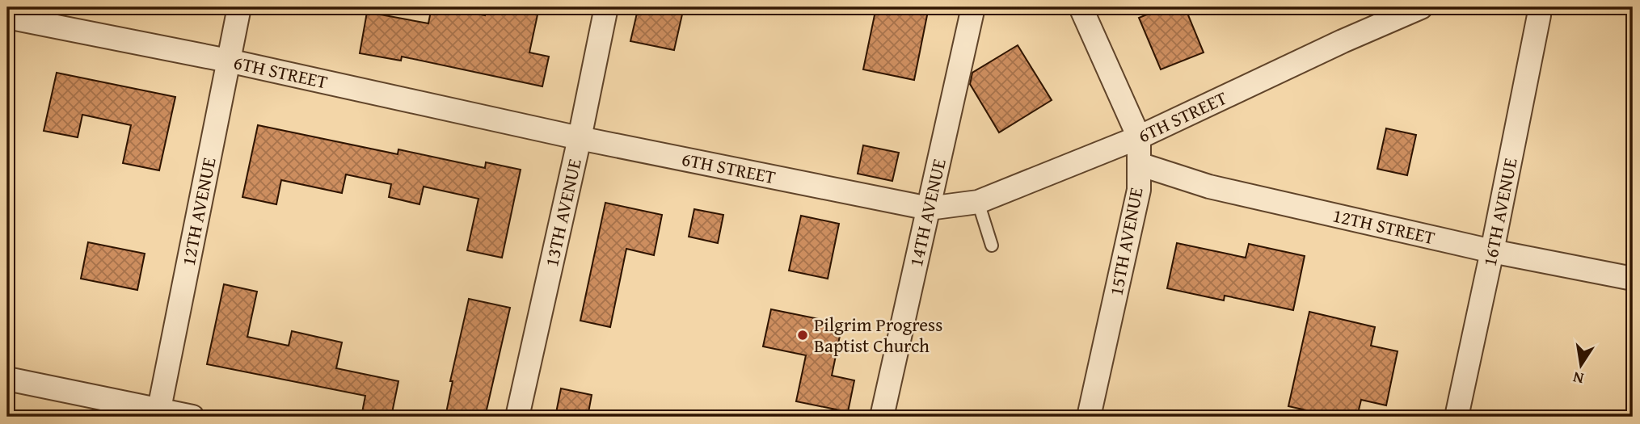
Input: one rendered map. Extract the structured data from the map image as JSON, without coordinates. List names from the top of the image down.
{
  "streets": {
    "street": [
      "6TH STREET",
      "12TH AVENUE",
      "13TH AVENUE",
      "14TH AVENUE",
      "16TH AVENUE",
      "12TH STREET",
      "15TH AVENUE"
    ]
  },
  "crossings": [
    ["6TH STREET", "12TH AVENUE"],
    ["6TH STREET", "13TH AVENUE"],
    ["6TH STREET", "14TH AVENUE"],
    ["6TH STREET", "15TH AVENUE"],
    ["16TH AVENUE", "12TH STREET"],
    ["12TH STREET", "15TH AVENUE"]
  ],
  "places": ["Pilgrim Progress Baptist Church"],
  "north": "bottom"
}
